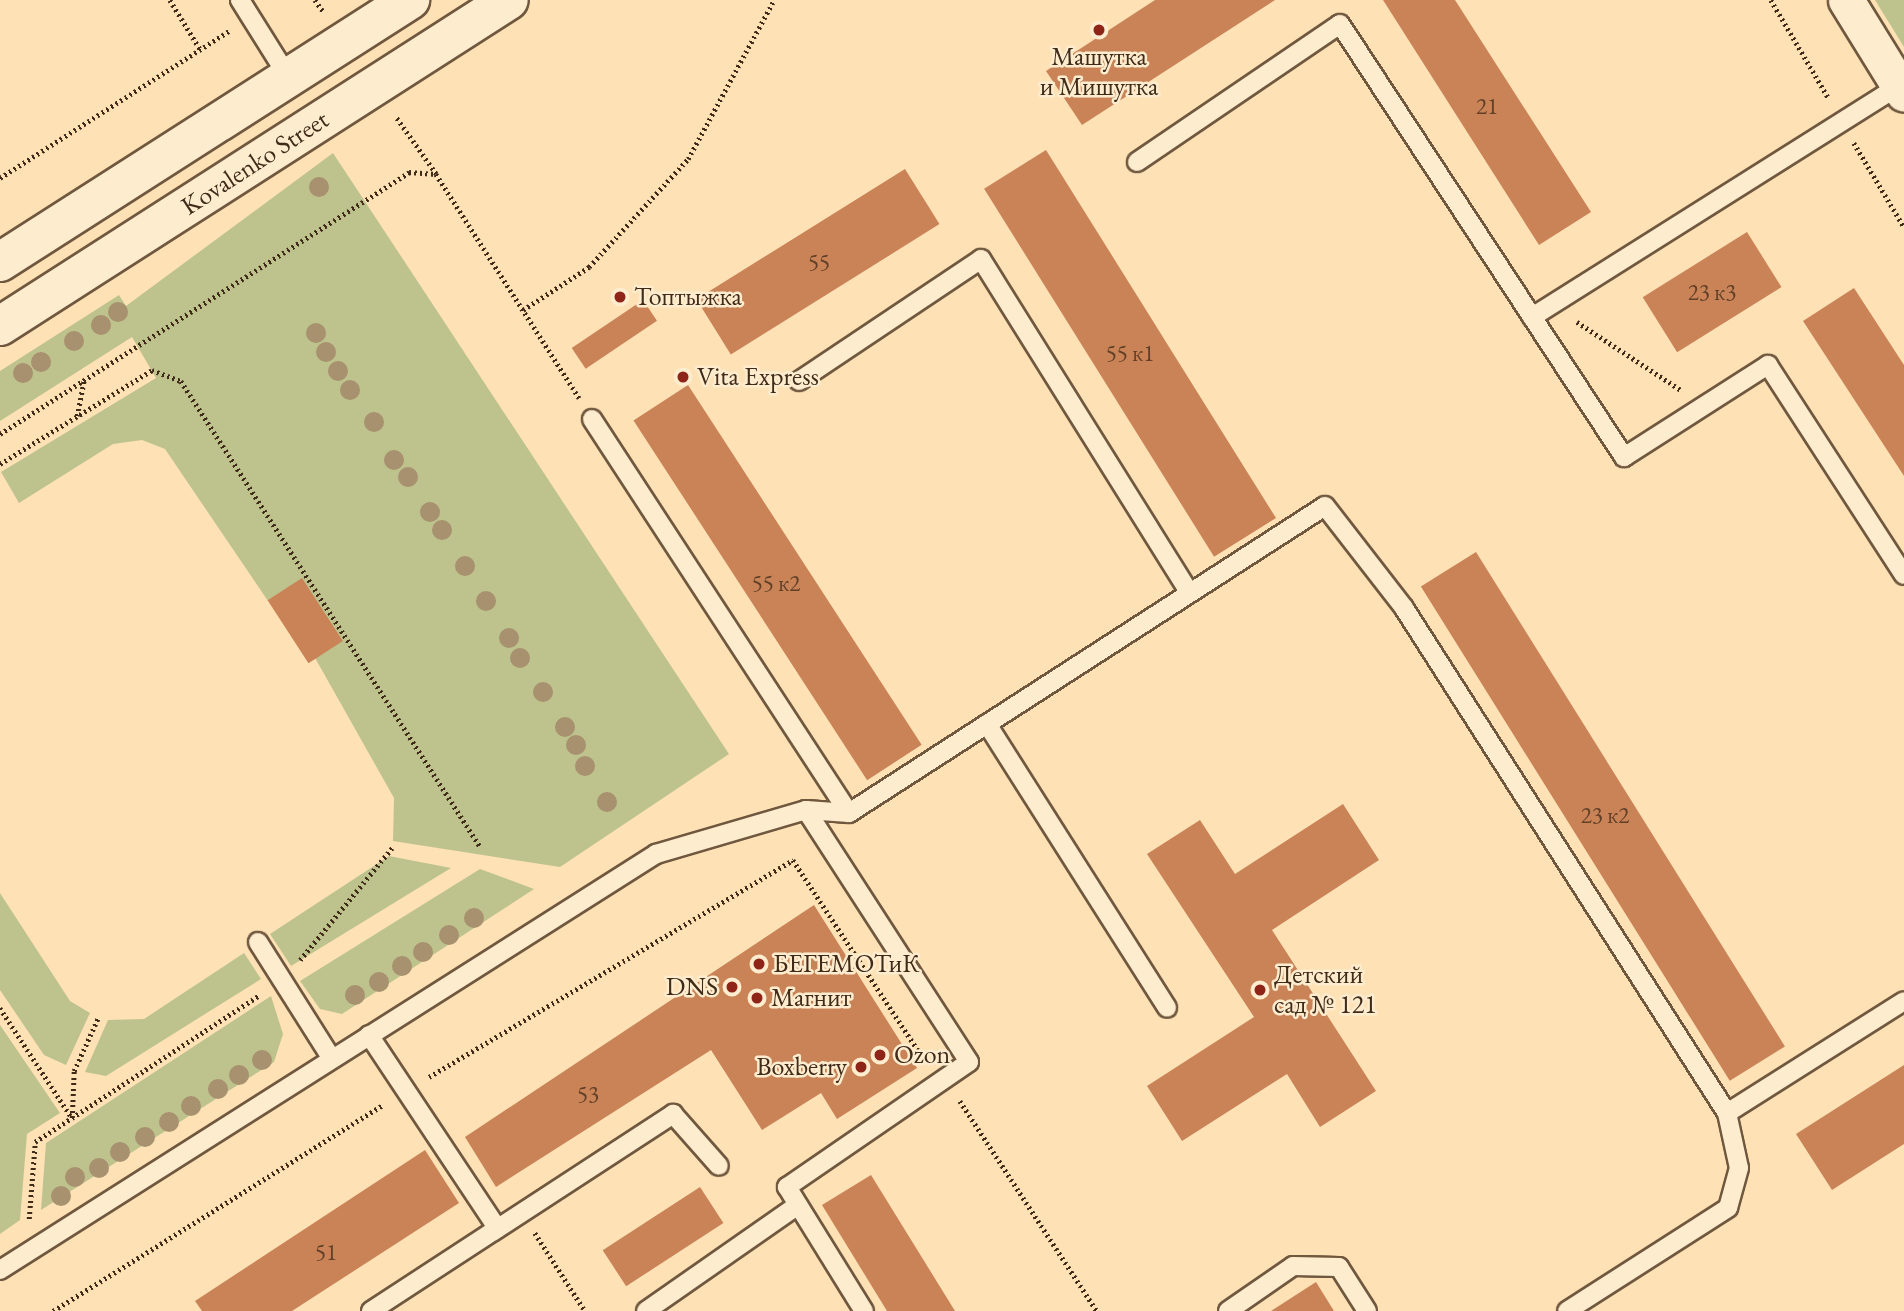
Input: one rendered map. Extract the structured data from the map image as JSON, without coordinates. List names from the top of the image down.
{
  "streets": {
    "main road": ["Kovalenko Street"]
  },
  "places": [
    "Машутка и Мишутка",
    "Топтыжка",
    "Vita Express",
    "БЕГЕМОТиК",
    "DNS",
    "Детский сад № 121",
    "Магнит",
    "Ozon",
    "Boxberry"
  ],
  "house_numbers": [
    "21",
    "55",
    "23 к3",
    "55 к1",
    "55 к2",
    "23 к2",
    "53",
    "51"
  ]
}
